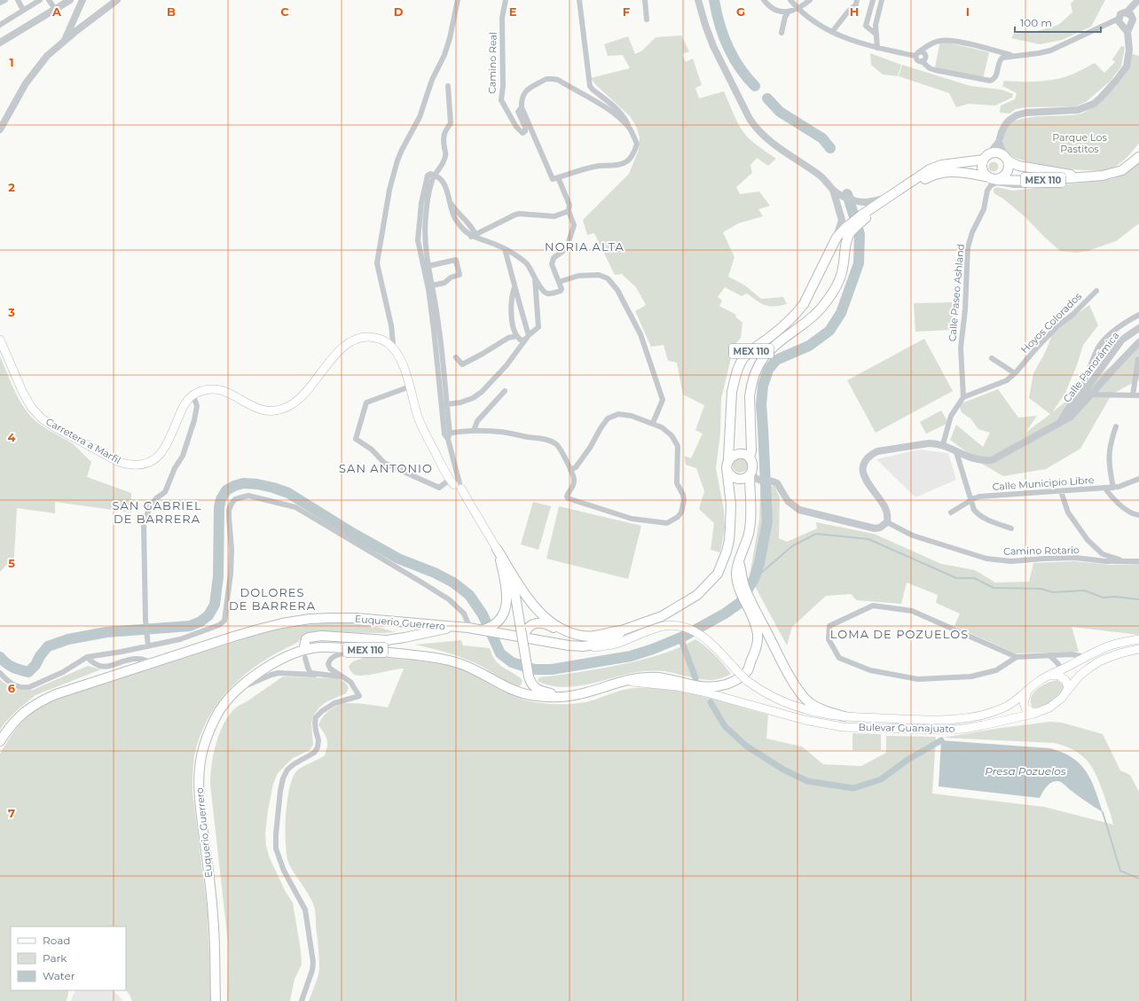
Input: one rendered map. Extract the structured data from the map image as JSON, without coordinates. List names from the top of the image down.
{
  "streets": {
    "main road": [
      "MEX 110",
      "Carretera a Marfil",
      "Euquerio Guerrero",
      "Bulevar Guanajuato"
    ],
    "street": [
      "Camino Real",
      "Calle Paseo Ashland",
      "Hoyos Colorados",
      "Calle Panorámica",
      "Calle Municipio Libre",
      "Camino Rotario"
    ]
  },
  "crossings": [
    ["MEX 110", "Calle Paseo Ashland"],
    ["MEX 110", "Euquerio Guerrero"],
    ["Calle Paseo Ashland", "Hoyos Colorados"],
    ["Calle Panorámica", "Camino Rotario"],
    ["Euquerio Guerrero", "Bulevar Guanajuato"]
  ],
  "districts": [
    "NORIA ALTA",
    "SAN ANTONIO",
    "SAN GABRIEL DE BARRERA",
    "DOLORES DE BARRERA",
    "LOMA DE POZUELOS"
  ],
  "water": ["Presa Pozuelos"],
  "parks": ["Parque Los Pastitos"],
  "legend": ["Road", "Park", "Water"],
  "scale_bar": "100 m",
  "grid": {
    "columns": [
      "A",
      "B",
      "C",
      "D",
      "E",
      "F",
      "G",
      "H",
      "I"
    ],
    "rows": [
      "1",
      "2",
      "3",
      "4",
      "5",
      "6",
      "7"
    ]
  }
}
